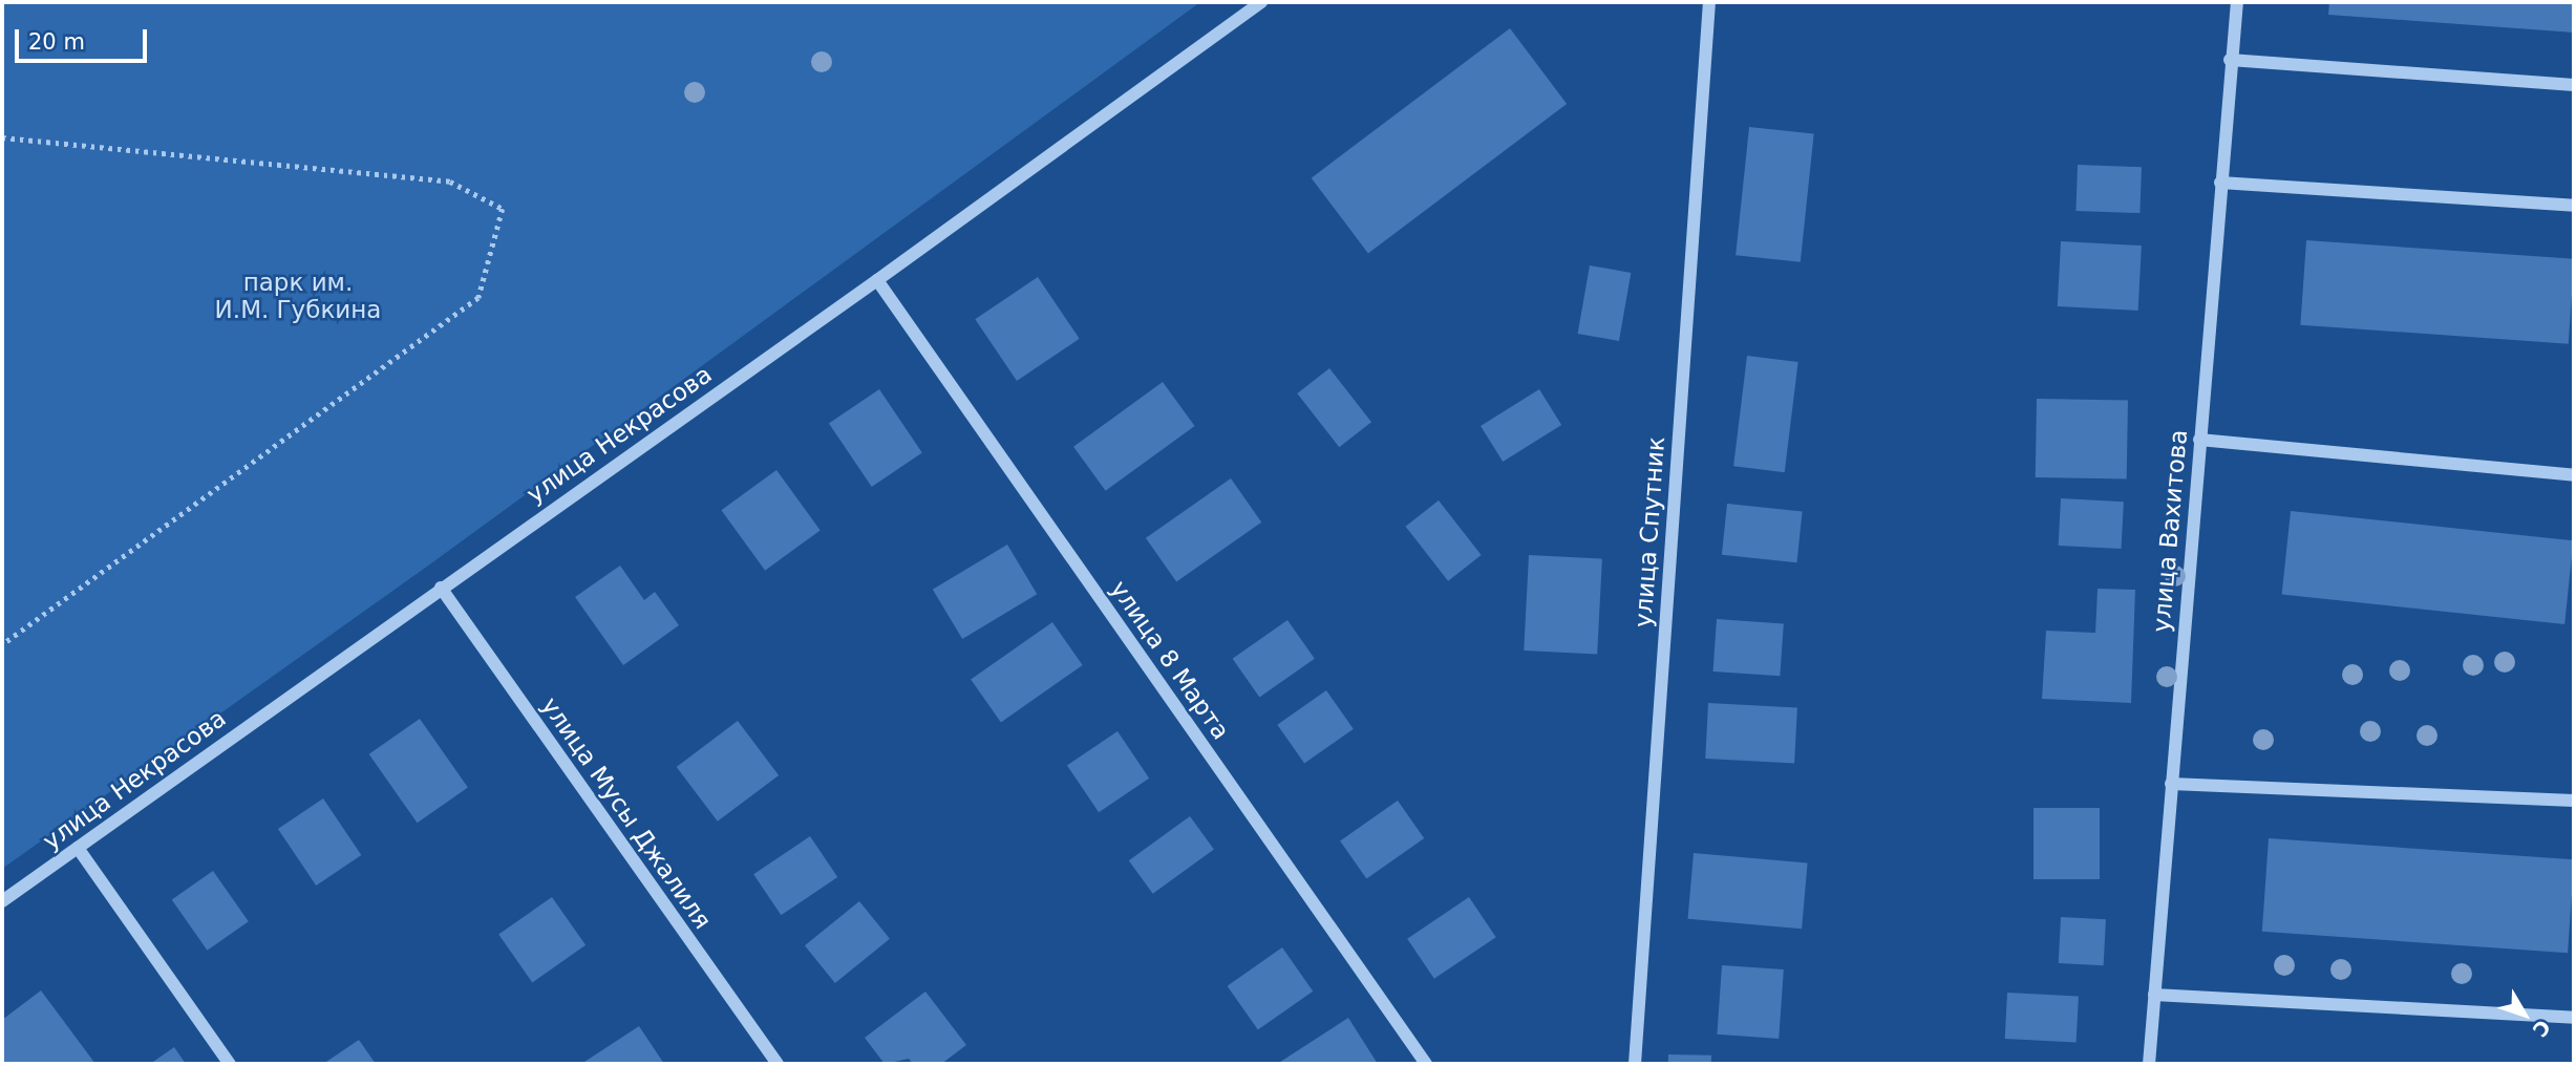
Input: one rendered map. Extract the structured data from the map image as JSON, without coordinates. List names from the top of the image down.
{
  "streets": {
    "street": [
      "улица Некрасова",
      "улица Вахитова",
      "улица Спутник",
      "улица 8 Марта",
      "улица Мусы Джалиля"
    ]
  },
  "crossings": [
    ["улица Некрасова", "улица 8 Марта"],
    ["улица Некрасова", "улица Мусы Джалиля"]
  ],
  "parks": ["парк им. И.М. Губкина"],
  "scale_bar": "20 m",
  "north": "bottom right"
}
